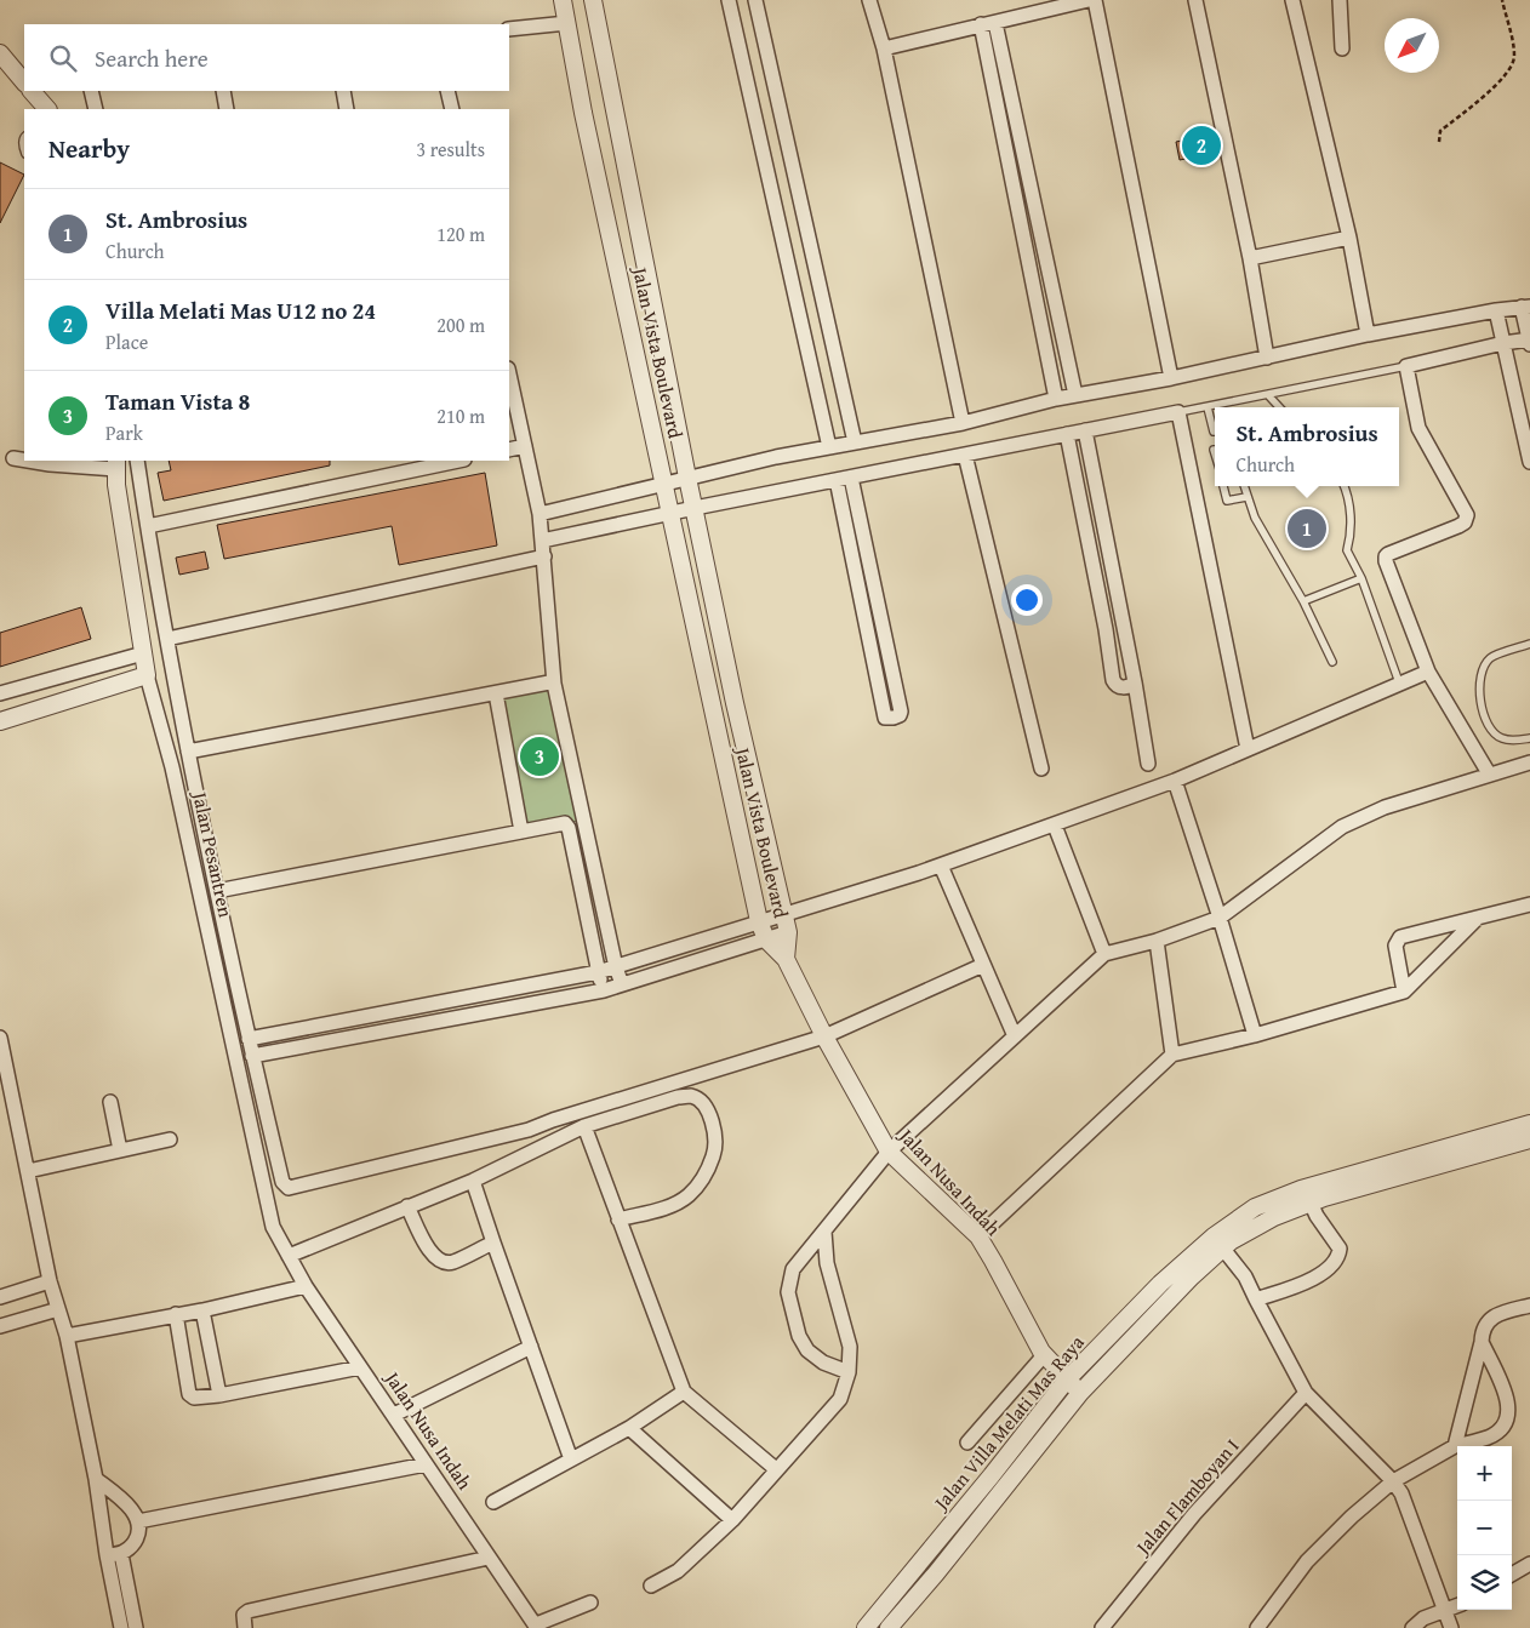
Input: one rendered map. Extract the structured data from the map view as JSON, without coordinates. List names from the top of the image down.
{
  "streets": {
    "street": [
      "Jalan Vista Boulevard",
      "Jalan Pesantren",
      "Jalan Nusa Indah",
      "Jalan Villa Melati Mas Raya",
      "Jalan Flamboyan I"
    ]
  },
  "crossings": [
    ["Jalan Vista Boulevard", "Jalan Nusa Indah"],
    ["Jalan Pesantren", "Jalan Nusa Indah"],
    ["Jalan Nusa Indah", "Jalan Villa Melati Mas Raya"]
  ],
  "north": "bottom left",
  "page": {
    "search": "Search here",
    "heading": ["Nearby", "3 results"],
    "pins": ["2", "1", "3"],
    "list": [
      {
        "mark": "1",
        "name": "St. Ambrosius",
        "note": "Church",
        "value": "120 m"
      },
      {
        "mark": "2",
        "name": "Villa Melati Mas U12 no 24",
        "note": "Place",
        "value": "200 m"
      },
      {
        "mark": "3",
        "name": "Taman Vista 8",
        "note": "Park",
        "value": "210 m"
      }
    ],
    "popup": ["St. Ambrosius", "Church"],
    "map_buttons": ["+", "−"]
  }
}
